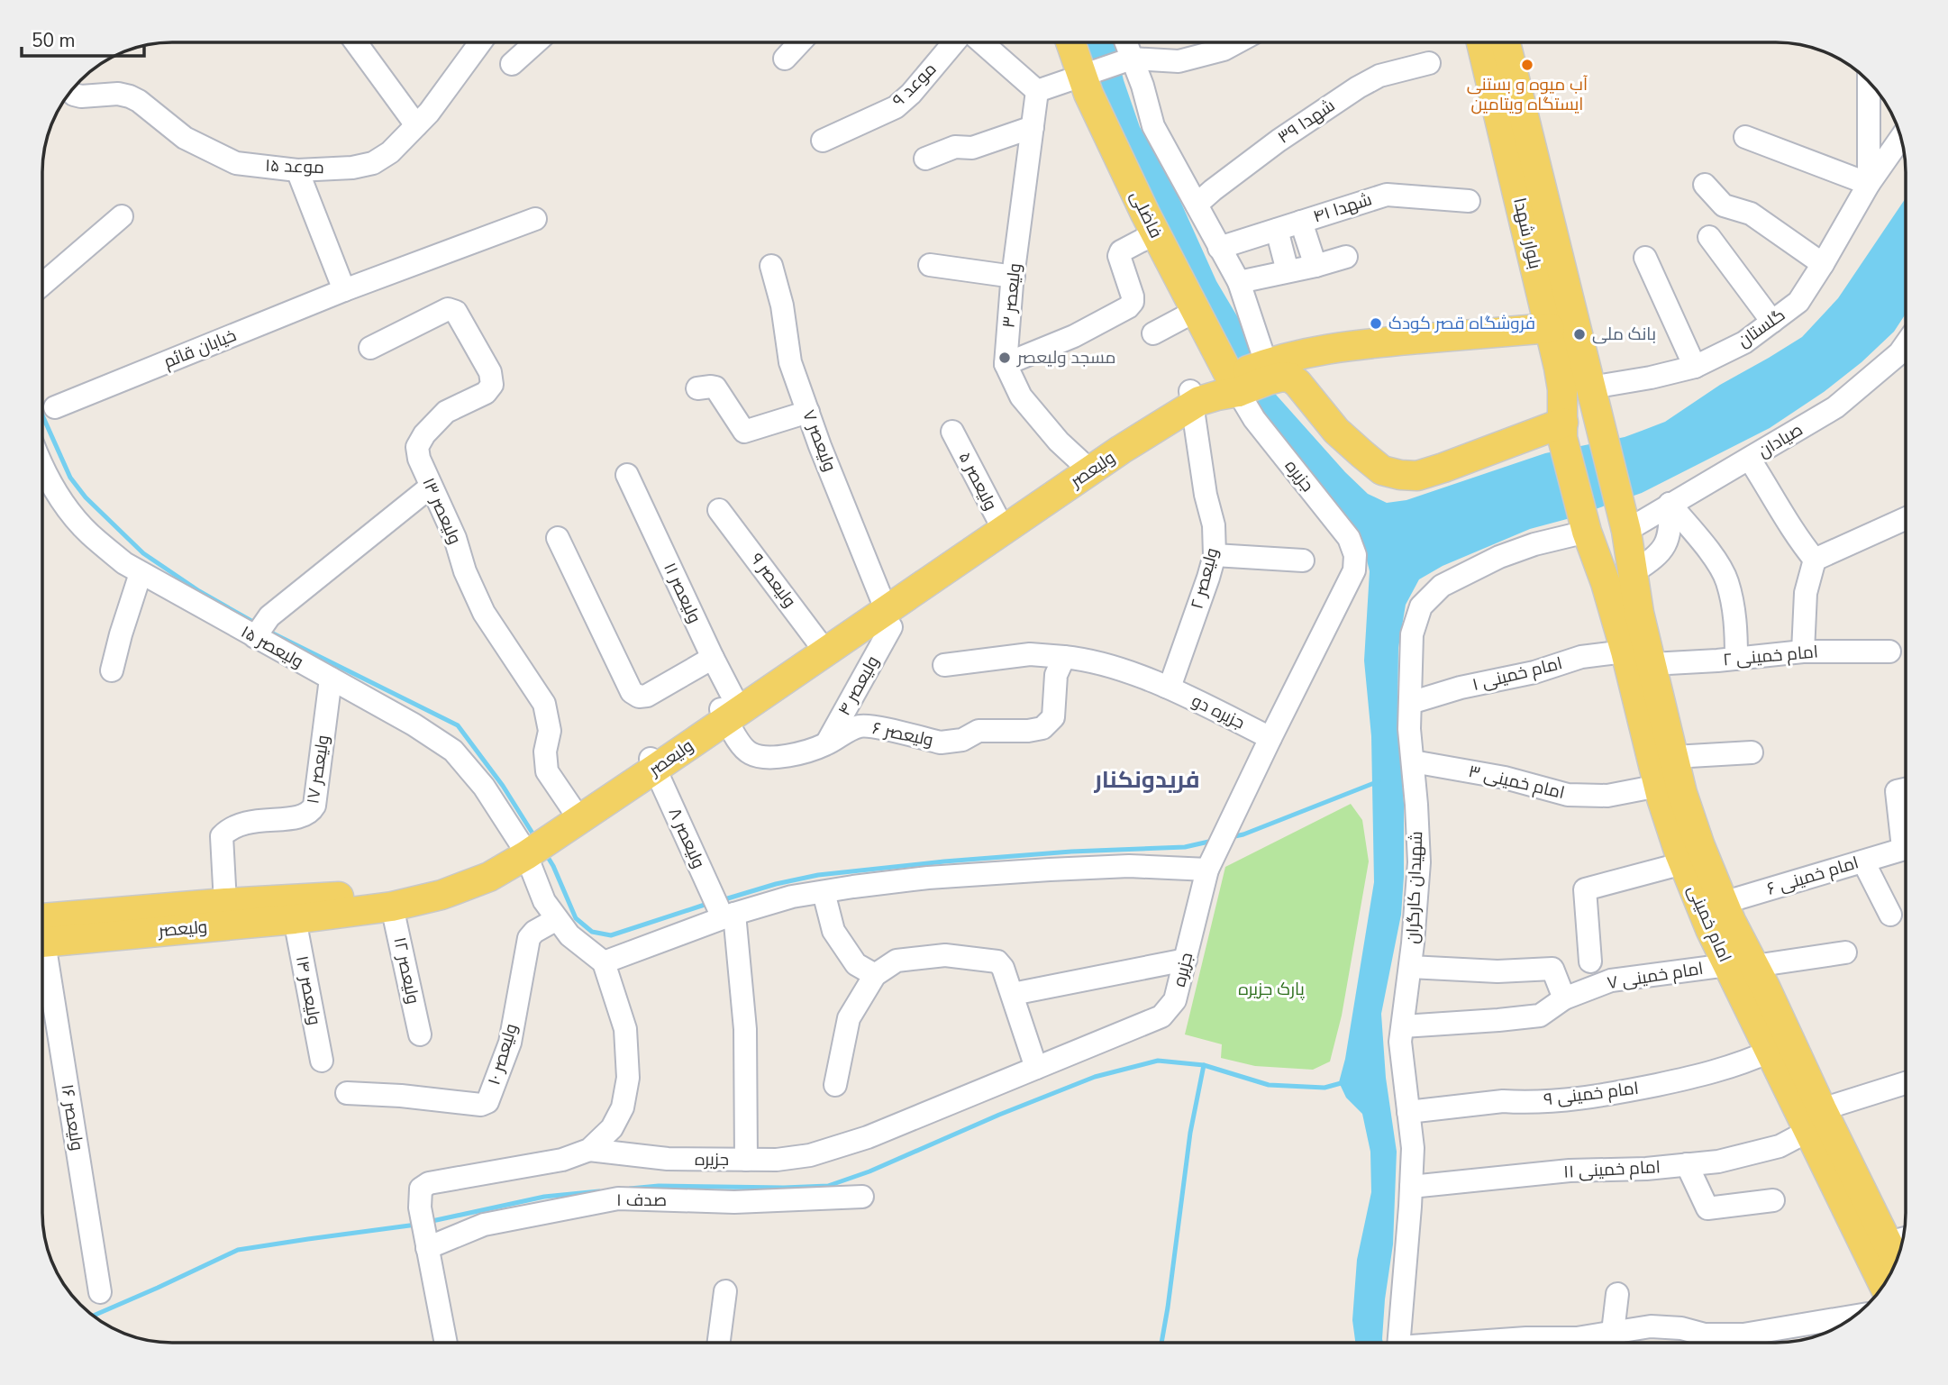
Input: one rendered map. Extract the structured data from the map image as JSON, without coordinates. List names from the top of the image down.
{
  "streets": {
    "main road": [
      "فاضلی",
      "بلوار شهدا",
      "ولیعصر",
      "امام خمینی"
    ],
    "street": [
      "موعد ۹",
      "شهدا ۳۹",
      "موعد ۱۵",
      "شهدا ۴۱",
      "ولیعصر ۳",
      "گلستان",
      "خیابان قائم",
      "ولیعصر ۷",
      "صیادان",
      "جزیره",
      "ولیعصر ۵",
      "ولیعصر ۱۳",
      "ولیعصر ۲",
      "ولیعصر ۹",
      "ولیعصر ۱۱",
      "ولیعصر ۱۵",
      "امام خمینی ۲",
      "امام خمینی ۱",
      "ولیعصر ۴",
      "جزیره دو",
      "ولیعصر ۶",
      "ولیعصر ۱۷",
      "امام خمینی ۳",
      "ولیعصر ۸",
      "امام خمینی ۶",
      "شهیدان کارگران",
      "ولیعصر ۱۲",
      "امام خمینی ۷",
      "ولیعصر ۱۴",
      "ولیعصر ۱۰",
      "امام خمینی ۹",
      "ولیعصر ۱۶",
      "امام خمینی ۱۱",
      "صدف ۱"
    ]
  },
  "crossings": [
    ["فاضلی", "ولیعصر"],
    ["فاضلی", "جزیره"],
    ["بلوار شهدا", "گلستان"],
    ["بلوار شهدا", "صیادان"],
    ["بلوار شهدا", "شهیدان کارگران"],
    ["بلوار شهدا", "امام خمینی"],
    ["ولیعصر ۷", "ولیعصر"],
    ["ولیعصر ۷", "ولیعصر ۴"],
    ["صیادان", "امام خمینی"],
    ["ولیعصر", "جزیره"],
    ["ولیعصر", "ولیعصر ۵"],
    ["ولیعصر", "ولیعصر ۱۳"],
    ["ولیعصر", "ولیعصر ۲"],
    ["ولیعصر", "ولیعصر ۹"],
    ["ولیعصر", "ولیعصر ۱۱"],
    ["ولیعصر", "ولیعصر ۱۵"],
    ["ولیعصر", "ولیعصر ۴"],
    ["ولیعصر", "ولیعصر ۶"],
    ["ولیعصر", "ولیعصر ۱۷"],
    ["ولیعصر", "ولیعصر ۸"],
    ["ولیعصر", "ولیعصر ۱۲"],
    ["ولیعصر", "ولیعصر ۱۴"],
    ["جزیره", "جزیره دو"],
    ["جزیره", "ولیعصر ۸"],
    ["ولیعصر ۲", "جزیره دو"],
    ["ولیعصر ۱۱", "ولیعصر ۶"],
    ["ولیعصر ۱۵", "ولیعصر ۱۷"],
    ["امام خمینی ۲", "امام خمینی"],
    ["امام خمینی ۱", "شهیدان کارگران"],
    ["امام خمینی ۱", "امام خمینی"],
    ["ولیعصر ۴", "ولیعصر ۶"],
    ["امام خمینی ۳", "شهیدان کارگران"],
    ["امام خمینی ۳", "امام خمینی"],
    ["امام خمینی ۶", "امام خمینی"],
    ["شهیدان کارگران", "امام خمینی"],
    ["شهیدان کارگران", "امام خمینی ۷"],
    ["شهیدان کارگران", "امام خمینی ۹"],
    ["شهیدان کارگران", "امام خمینی ۱۱"],
    ["امام خمینی", "امام خمینی ۷"],
    ["امام خمینی", "امام خمینی ۹"],
    ["امام خمینی", "امام خمینی ۱۱"]
  ],
  "districts": ["فریدونکنار"],
  "parks": ["پارک جزیره"],
  "places": [
    "آب میوه و بستنی ایستگاه ویتامین",
    "فروشگاه قصر کودک",
    "بانک ملی",
    "مسجد ولیعصر"
  ],
  "scale_bar": "50 m"
}
